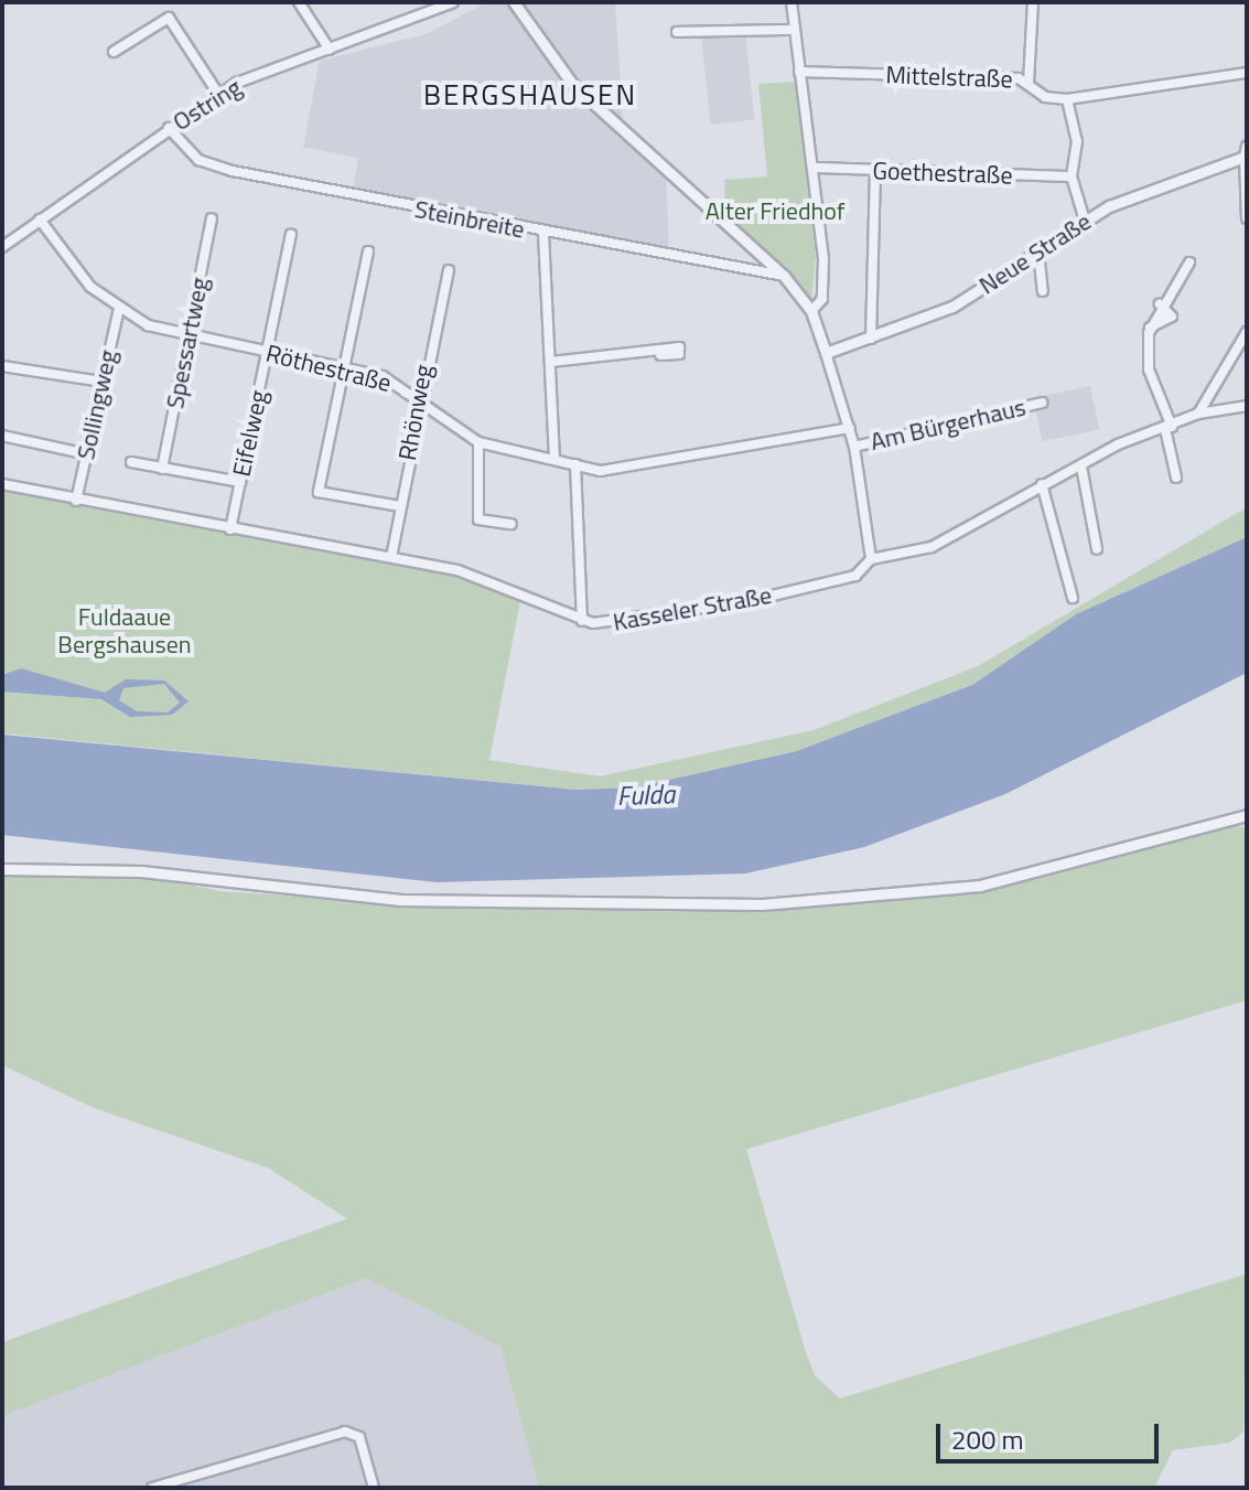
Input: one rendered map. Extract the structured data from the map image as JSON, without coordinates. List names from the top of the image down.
{
  "streets": {
    "street": [
      "Mittelstraße",
      "Ostring",
      "Goethestraße",
      "Steinbreite",
      "Neue Straße",
      "Spessartweg",
      "Röthestraße",
      "Sollingweg",
      "Rhönweg",
      "Am Bürgerhaus",
      "Eifelweg",
      "Kasseler Straße"
    ]
  },
  "crossings": [
    ["Ostring", "Steinbreite"],
    ["Ostring", "Röthestraße"],
    ["Spessartweg", "Röthestraße"],
    ["Röthestraße", "Sollingweg"],
    ["Röthestraße", "Rhönweg"],
    ["Röthestraße", "Eifelweg"],
    ["Sollingweg", "Kasseler Straße"],
    ["Rhönweg", "Kasseler Straße"],
    ["Eifelweg", "Kasseler Straße"]
  ],
  "districts": ["BERGSHAUSEN"],
  "water": ["Fulda"],
  "parks": ["Alter Friedhof", "Fuldaaue Bergshausen"],
  "scale_bar": "200 m"
}
